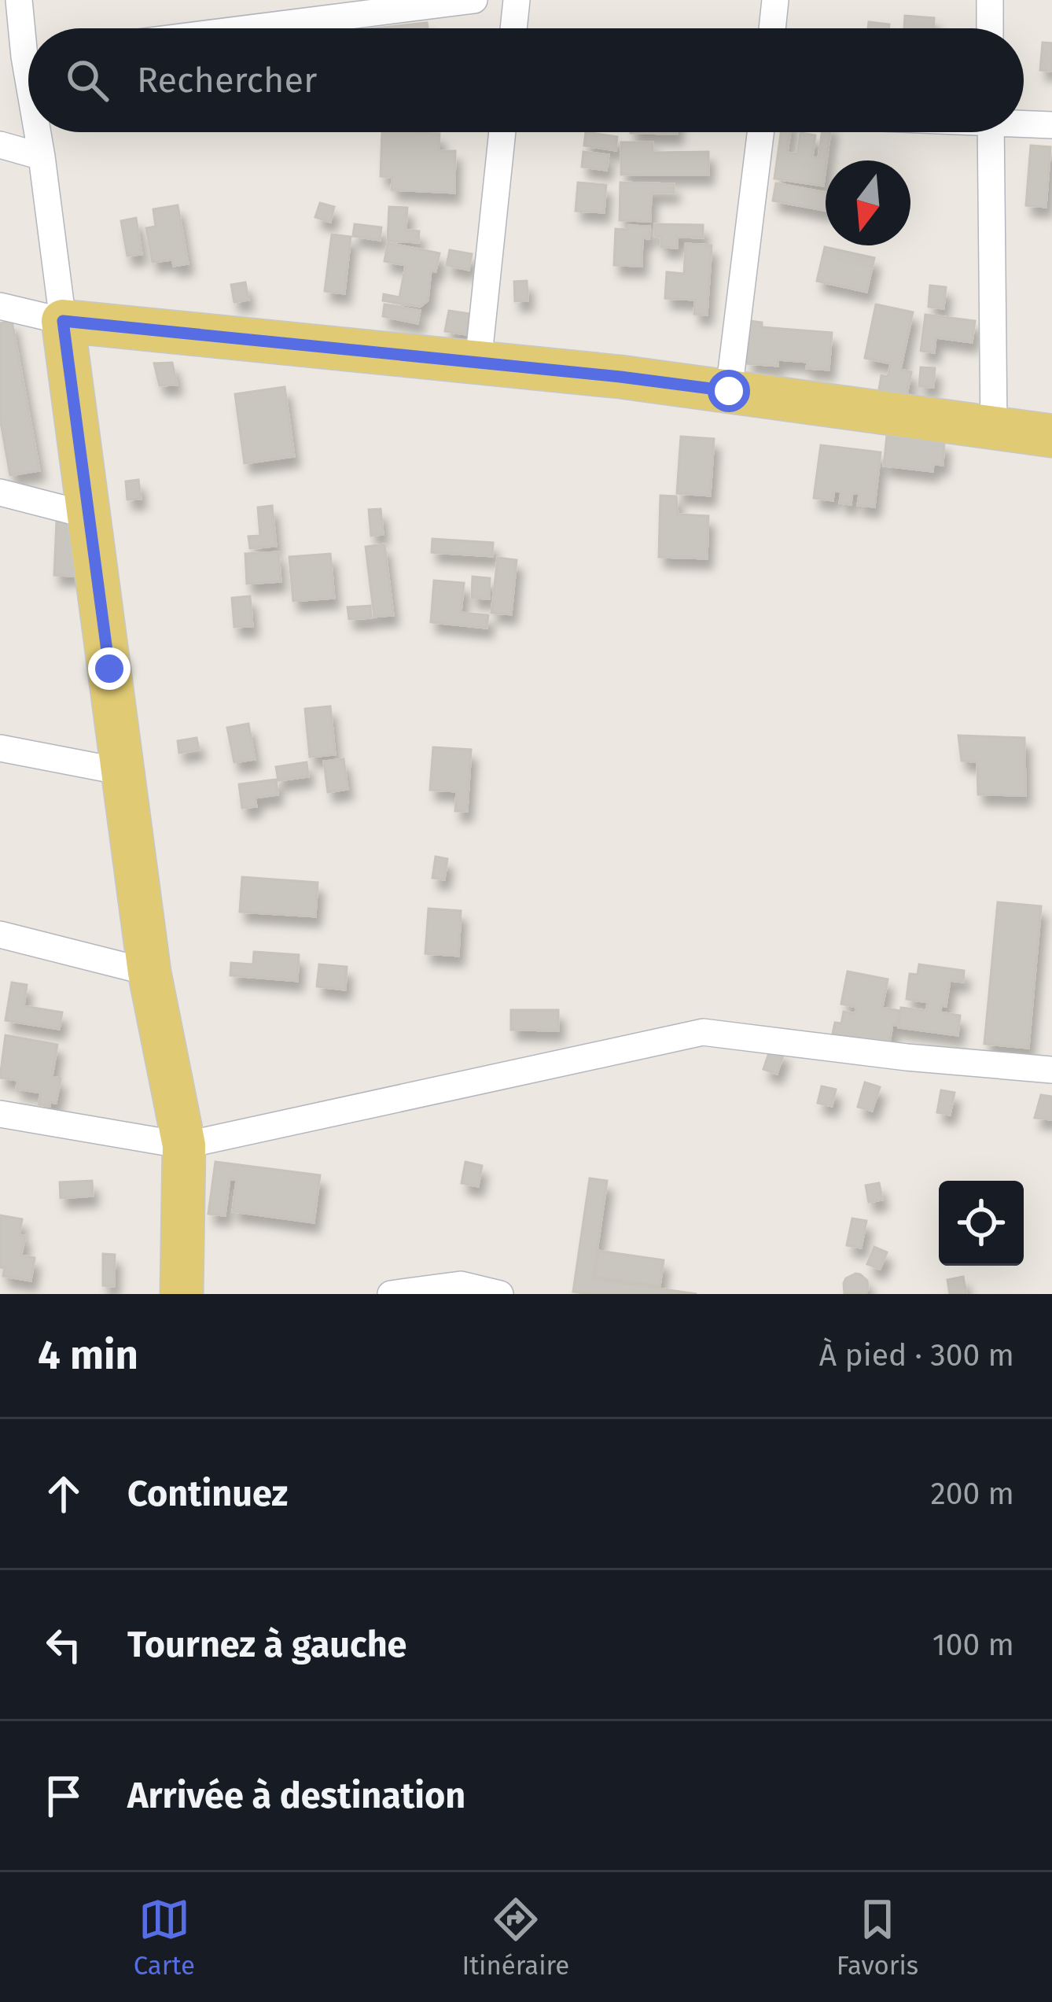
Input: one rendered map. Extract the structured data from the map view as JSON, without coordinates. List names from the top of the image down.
{
  "north": "bottom",
  "page": {
    "search": "Rechercher",
    "heading": ["4 min", "À pied · 300 m"],
    "list": [
      ["Continuez", "200 m"],
      ["Tournez à gauche", "100 m"],
      "Arrivée à destination"
    ],
    "nav": ["Carte", "Itinéraire", "Favoris"]
  }
}
